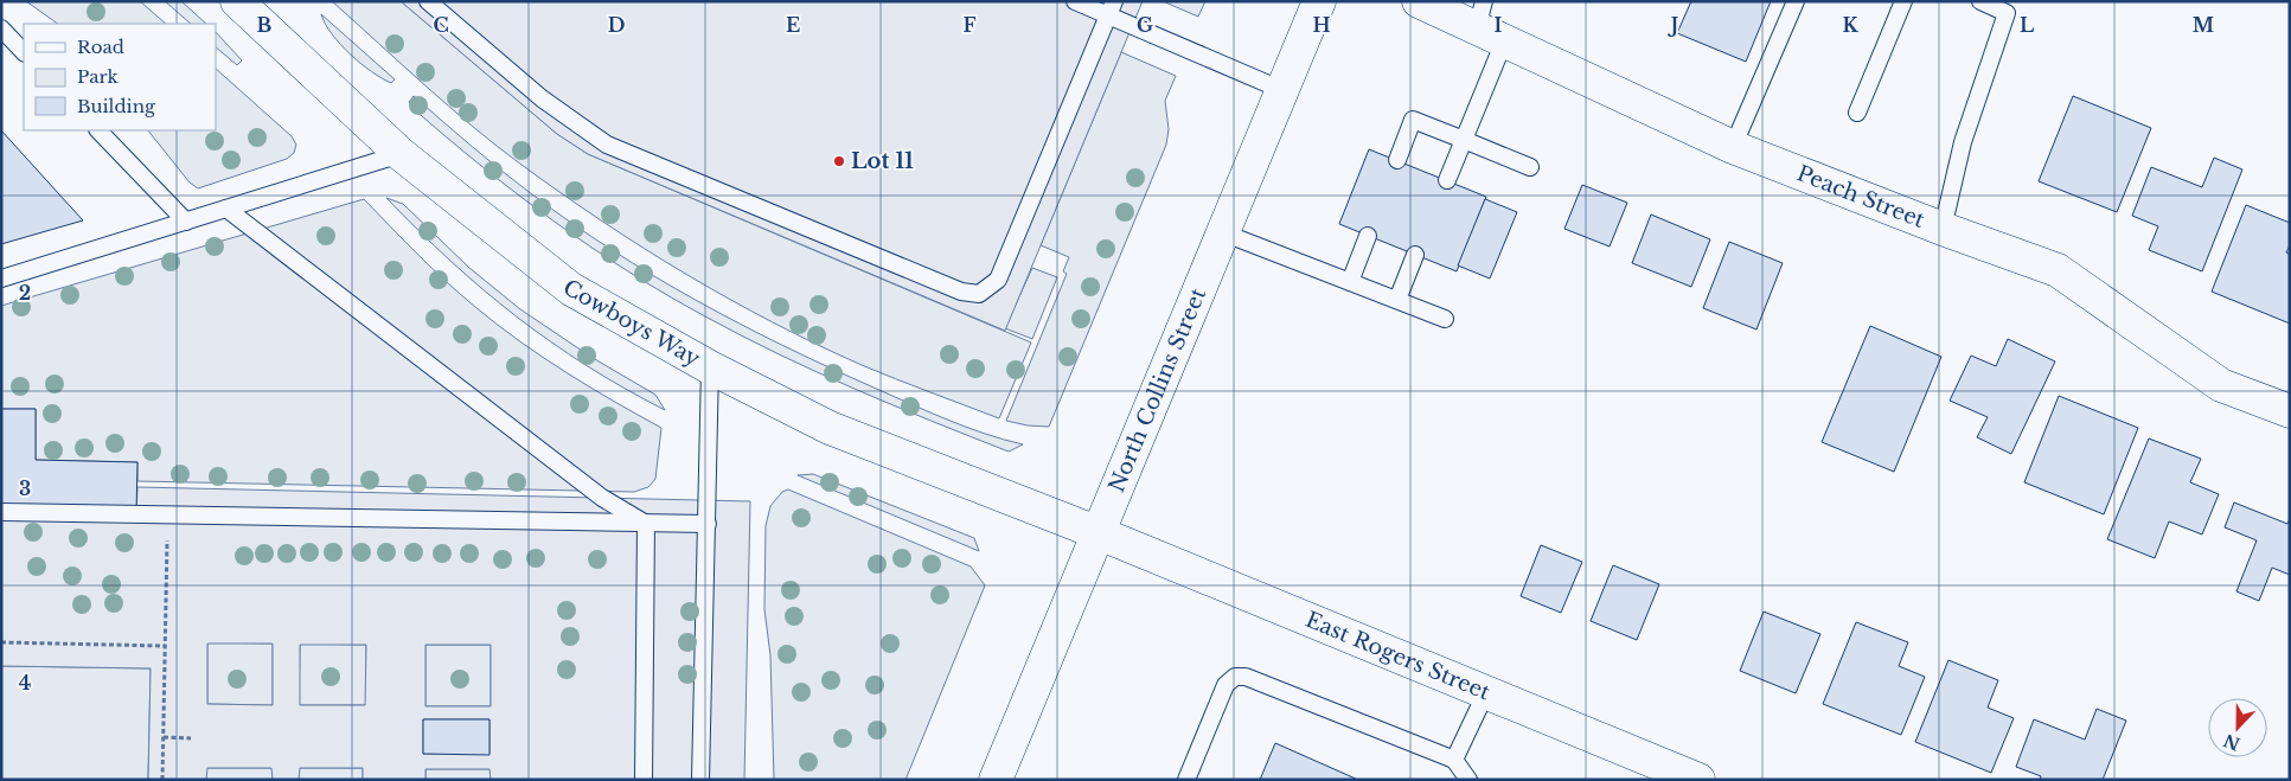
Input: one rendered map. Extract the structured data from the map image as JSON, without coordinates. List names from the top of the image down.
{
  "streets": {
    "street": [
      "Peach Street",
      "Cowboys Way",
      "North Collins Street",
      "East Rogers Street"
    ]
  },
  "crossings": [
    ["Cowboys Way", "North Collins Street"],
    ["Cowboys Way", "East Rogers Street"],
    ["North Collins Street", "East Rogers Street"]
  ],
  "places": ["Lot 11"],
  "legend": ["Road", "Park", "Building"],
  "north": "bottom",
  "grid": {
    "columns": [
      "B",
      "C",
      "D",
      "E",
      "F",
      "G",
      "H",
      "I",
      "J",
      "K",
      "L",
      "M"
    ],
    "rows": ["2", "3", "4"]
  }
}
